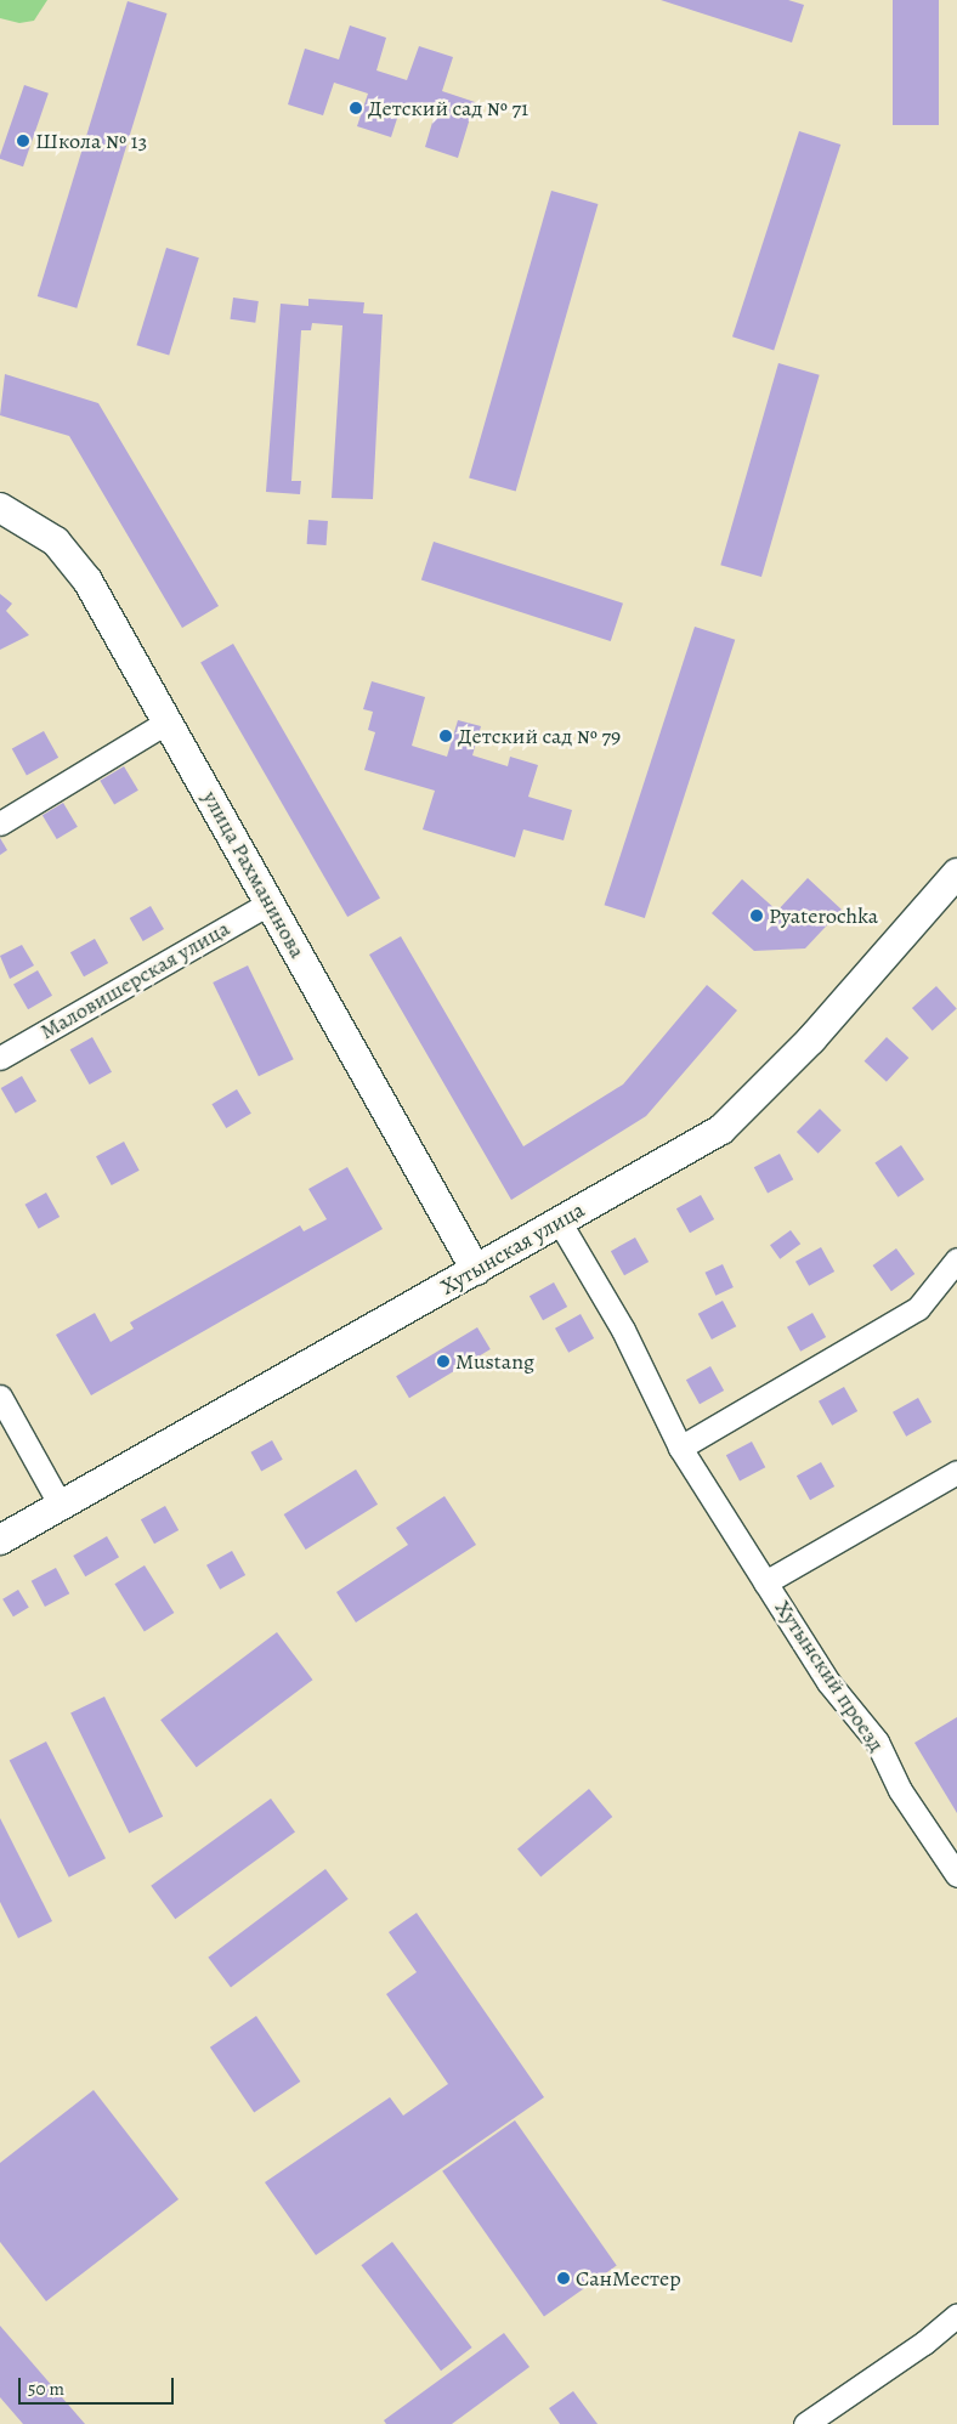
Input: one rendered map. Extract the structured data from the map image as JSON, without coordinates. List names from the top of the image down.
{
  "streets": {
    "street": [
      "улица Рахманинова",
      "Маловишерская улица",
      "Хутынская улица",
      "Хутынский проезд"
    ]
  },
  "crossings": [
    ["улица Рахманинова", "Маловишерская улица"],
    ["улица Рахманинова", "Хутынская улица"],
    ["Хутынская улица", "Хутынский проезд"]
  ],
  "places": [
    "Детский сад № 71",
    "Школа № 13",
    "Детский сад № 79",
    "Pyaterochka",
    "Mustang",
    "СанМестер"
  ],
  "scale_bar": "50 m"
}
